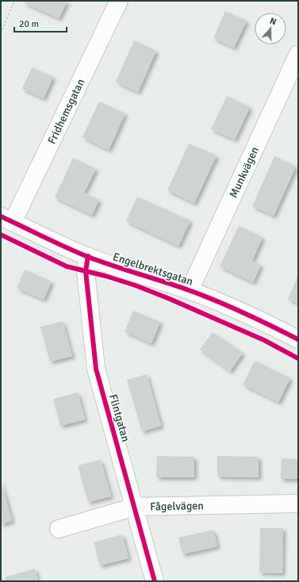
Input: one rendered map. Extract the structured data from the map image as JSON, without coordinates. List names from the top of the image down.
{
  "streets": {
    "street": [
      "Fridhemsgatan",
      "Munkvägen",
      "Engelbrektsgatan",
      "Flintgatan",
      "Fågelvägen"
    ]
  },
  "crossings": [
    ["Fridhemsgatan", "Engelbrektsgatan"],
    ["Munkvägen", "Engelbrektsgatan"],
    ["Engelbrektsgatan", "Flintgatan"],
    ["Flintgatan", "Fågelvägen"]
  ],
  "scale_bar": "20 m",
  "north": "top"
}
